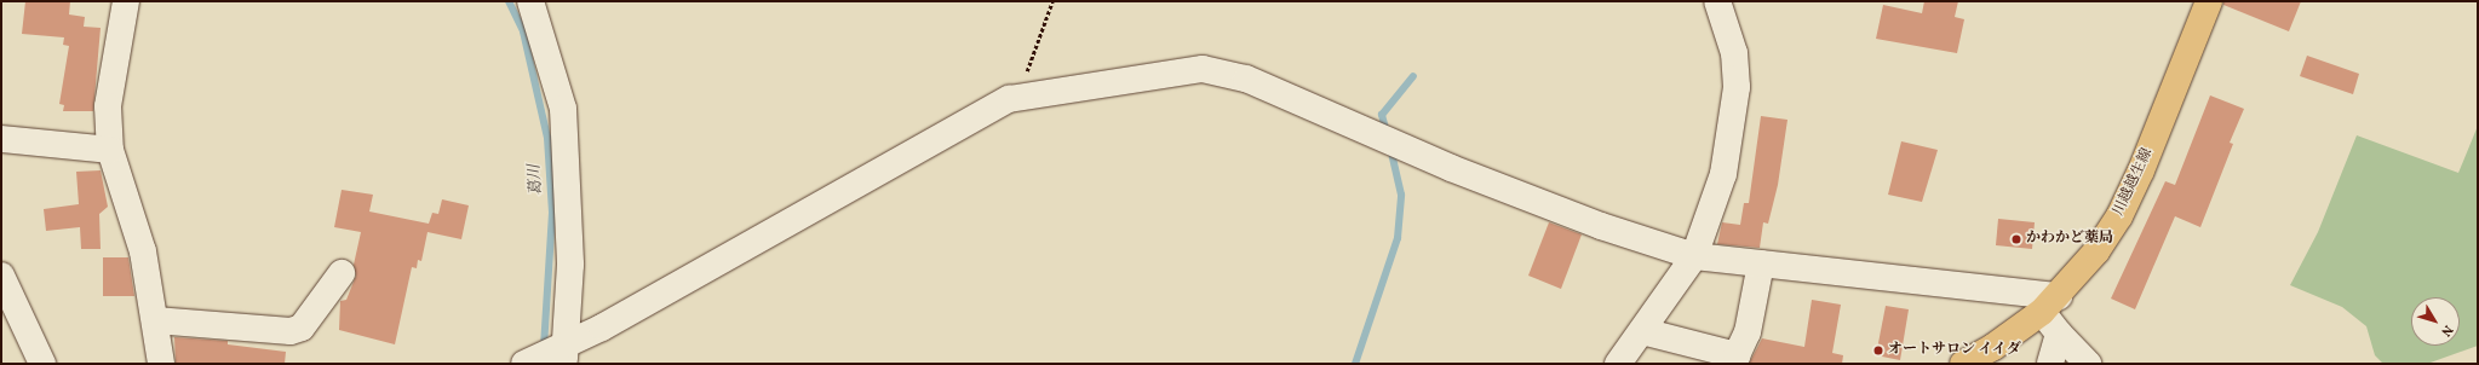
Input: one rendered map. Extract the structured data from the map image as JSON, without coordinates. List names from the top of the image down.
{
  "streets": {
    "main road": ["川越越生線"]
  },
  "water": ["葛川"],
  "places": ["かわかど薬局", "オートサロン イイダ"],
  "north": "bottom right"
}
